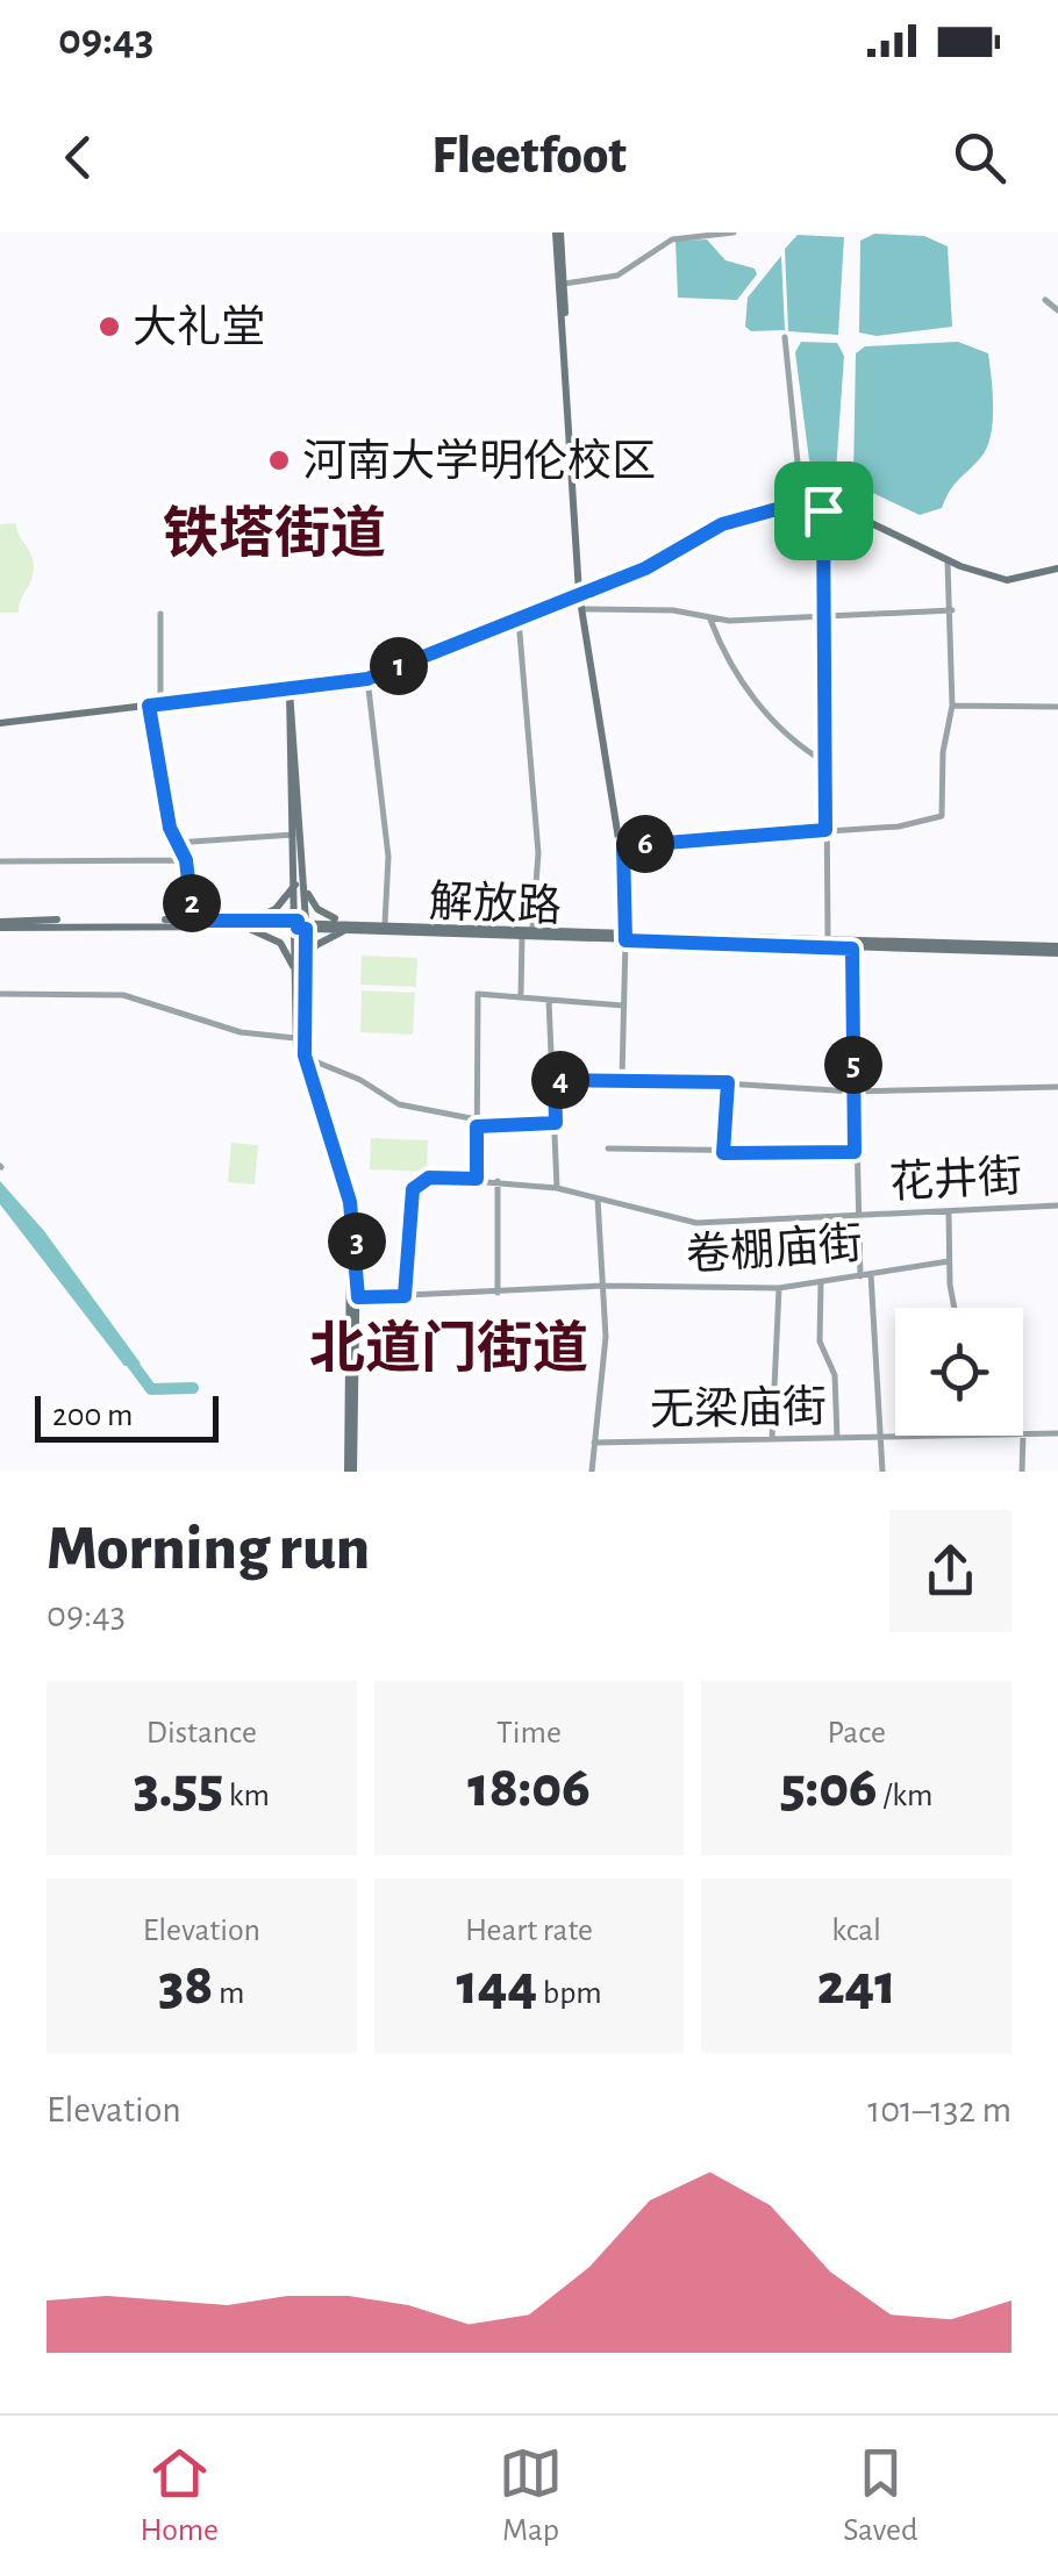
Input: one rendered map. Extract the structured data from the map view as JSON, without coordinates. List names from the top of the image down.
{
  "streets": {
    "main road": ["解放路"],
    "street": ["花井街", "卷棚庙街", "无梁庙街"]
  },
  "crossings": [
    ["花井街", "卷棚庙街"]
  ],
  "districts": ["铁塔街道", "北道门街道"],
  "places": ["大礼堂", "河南大学明伦校区"],
  "scale_bar": "200 m",
  "page": {
    "status": "09:43",
    "header": "Fleetfoot",
    "pins": [
      "1",
      "6",
      "2",
      "5",
      "4",
      "3"
    ],
    "scale": "200 m",
    "heading": ["Morning run", "09:43"],
    "stats": [
      ["Distance", "3.55 km"],
      ["Time", "18:06"],
      ["Pace", "5:06 /km"],
      ["Elevation", "38 m"],
      ["Heart rate", "144 bpm"],
      ["kcal", "241"]
    ],
    "chart": ["Elevation", "101–132 m"],
    "tabs": ["Home", "Map", "Saved"]
  }
}
